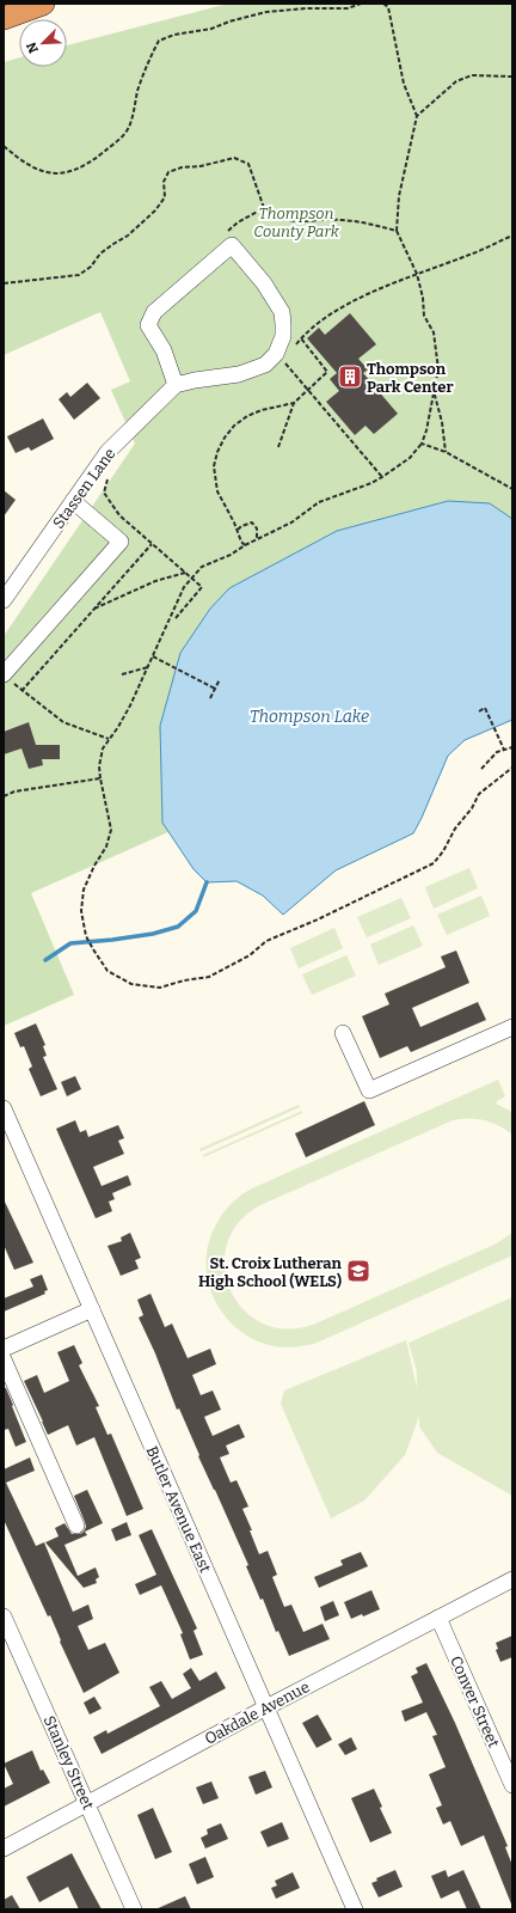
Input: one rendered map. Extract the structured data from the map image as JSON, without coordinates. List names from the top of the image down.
{
  "streets": {
    "street": [
      "Stassen Lane",
      "Butler Avenue East",
      "Conver Street",
      "Oakdale Avenue",
      "Stanley Street"
    ]
  },
  "crossings": [
    ["Butler Avenue East", "Oakdale Avenue"],
    ["Conver Street", "Oakdale Avenue"],
    ["Oakdale Avenue", "Stanley Street"]
  ],
  "water": ["Thompson Lake"],
  "parks": ["Thompson County Park"],
  "places": {
    "building": ["Thompson Park Center"],
    "school or university": ["St. Croix Lutheran High School (WELS)"]
  },
  "north": "bottom left"
}
